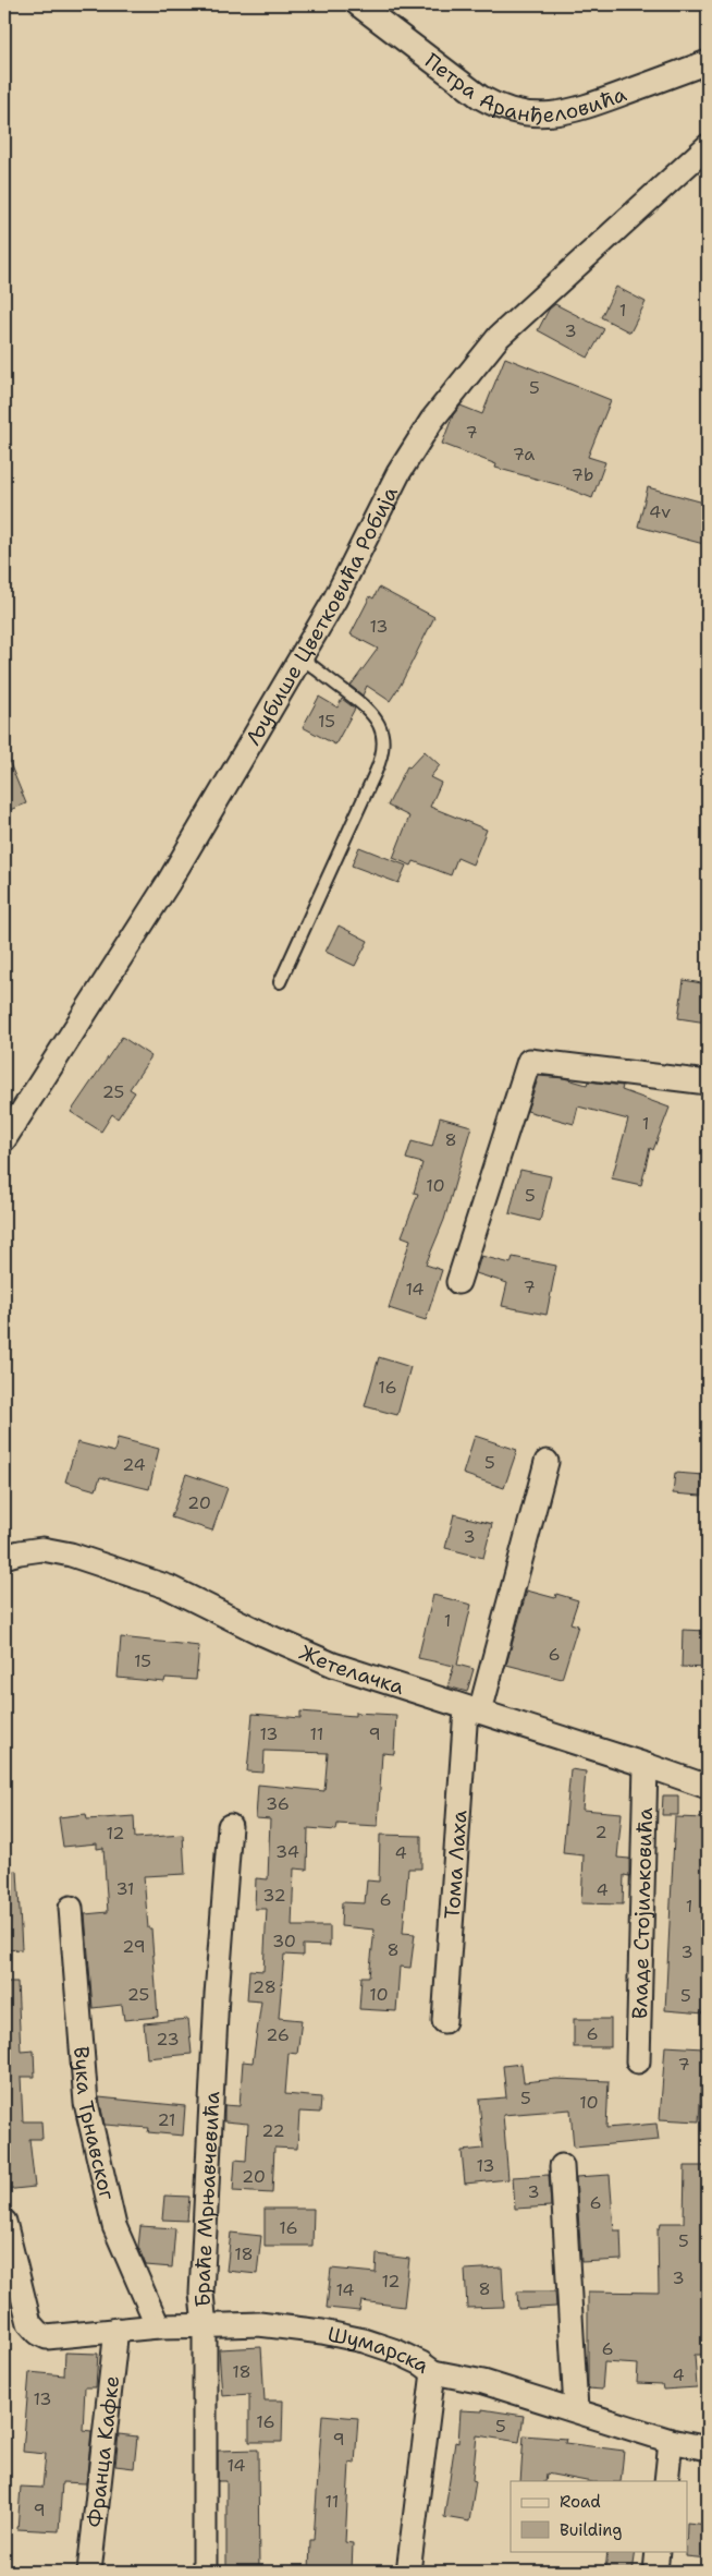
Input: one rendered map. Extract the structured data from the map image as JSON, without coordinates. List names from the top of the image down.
{
  "streets": {
    "street": [
      "Петра Аранђеловића",
      "Љубише Цветковића Робија",
      "Жетелачка",
      "Тома Лаха",
      "Владе Стојиљковића",
      "Вука Трнавског",
      "Браће Мрњавчевића",
      "Шумарска",
      "Франца Кафке"
    ]
  },
  "crossings": [
    ["Жетелачка", "Тома Лаха"],
    ["Жетелачка", "Владе Стојиљковића"],
    ["Вука Трнавског", "Шумарска"],
    ["Браће Мрњавчевића", "Шумарска"],
    ["Шумарска", "Франца Кафке"]
  ],
  "house_numbers": [
    "1",
    "3",
    "5",
    "7",
    "7a",
    "7b",
    "4v",
    "13",
    "15",
    "25",
    "1",
    "8",
    "10",
    "5",
    "7",
    "14",
    "16",
    "5",
    "24",
    "20",
    "3",
    "1",
    "6",
    "15",
    "13",
    "11",
    "9",
    "36",
    "2",
    "12",
    "34",
    "4",
    "31",
    "4",
    "32",
    "6",
    "1",
    "30",
    "29",
    "8",
    "3",
    "28",
    "25",
    "10",
    "5",
    "6",
    "26",
    "23",
    "7",
    "5",
    "10",
    "21",
    "22",
    "13",
    "20",
    "3",
    "6",
    "16",
    "5",
    "18",
    "3",
    "12",
    "8",
    "14",
    "6",
    "18",
    "4",
    "13",
    "16",
    "5",
    "9",
    "14",
    "11",
    "9"
  ],
  "legend": ["Road", "Building"]
}
